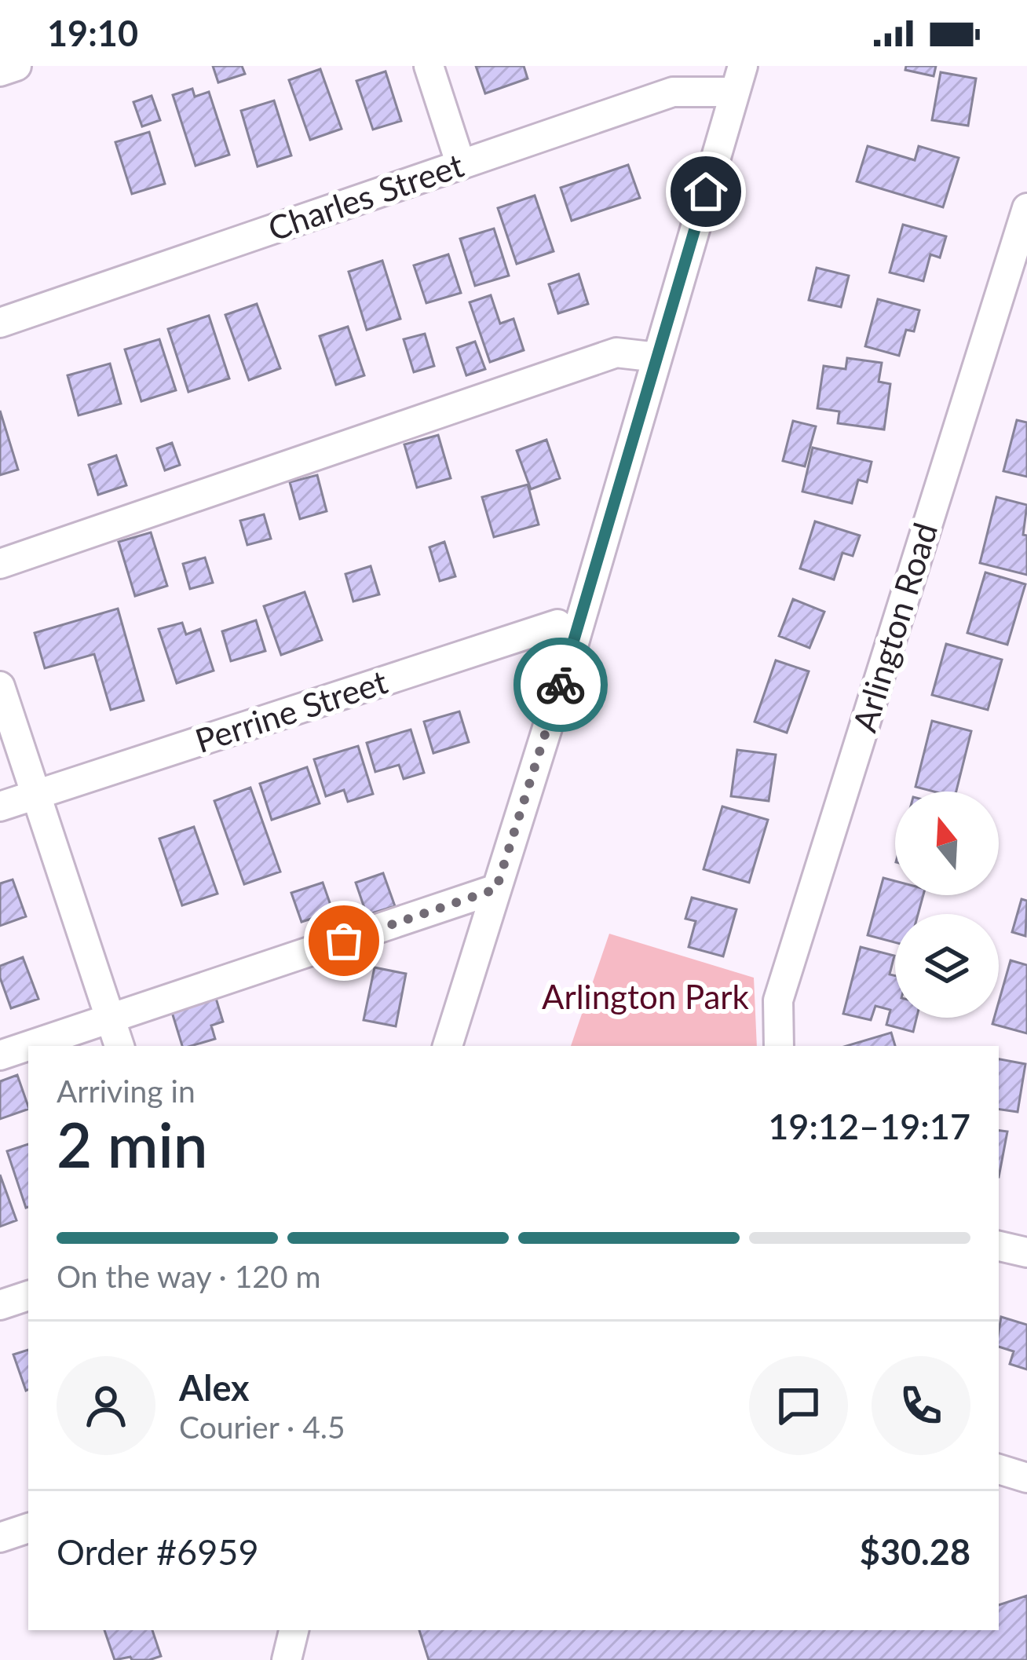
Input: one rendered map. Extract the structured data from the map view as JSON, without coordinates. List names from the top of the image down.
{
  "streets": {
    "street": ["Charles Street", "Arlington Road", "Perrine Street"]
  },
  "parks": ["Arlington Park"],
  "north": "top",
  "page": {
    "status": "19:10",
    "heading": ["2 min", "Arriving in", "19:12–19:17"],
    "panel": [
      "Alex",
      "Courier · 4.5",
      "Order #6959",
      "$30.28"
    ],
    "bar": "On the way · 120 m"
  }
}
